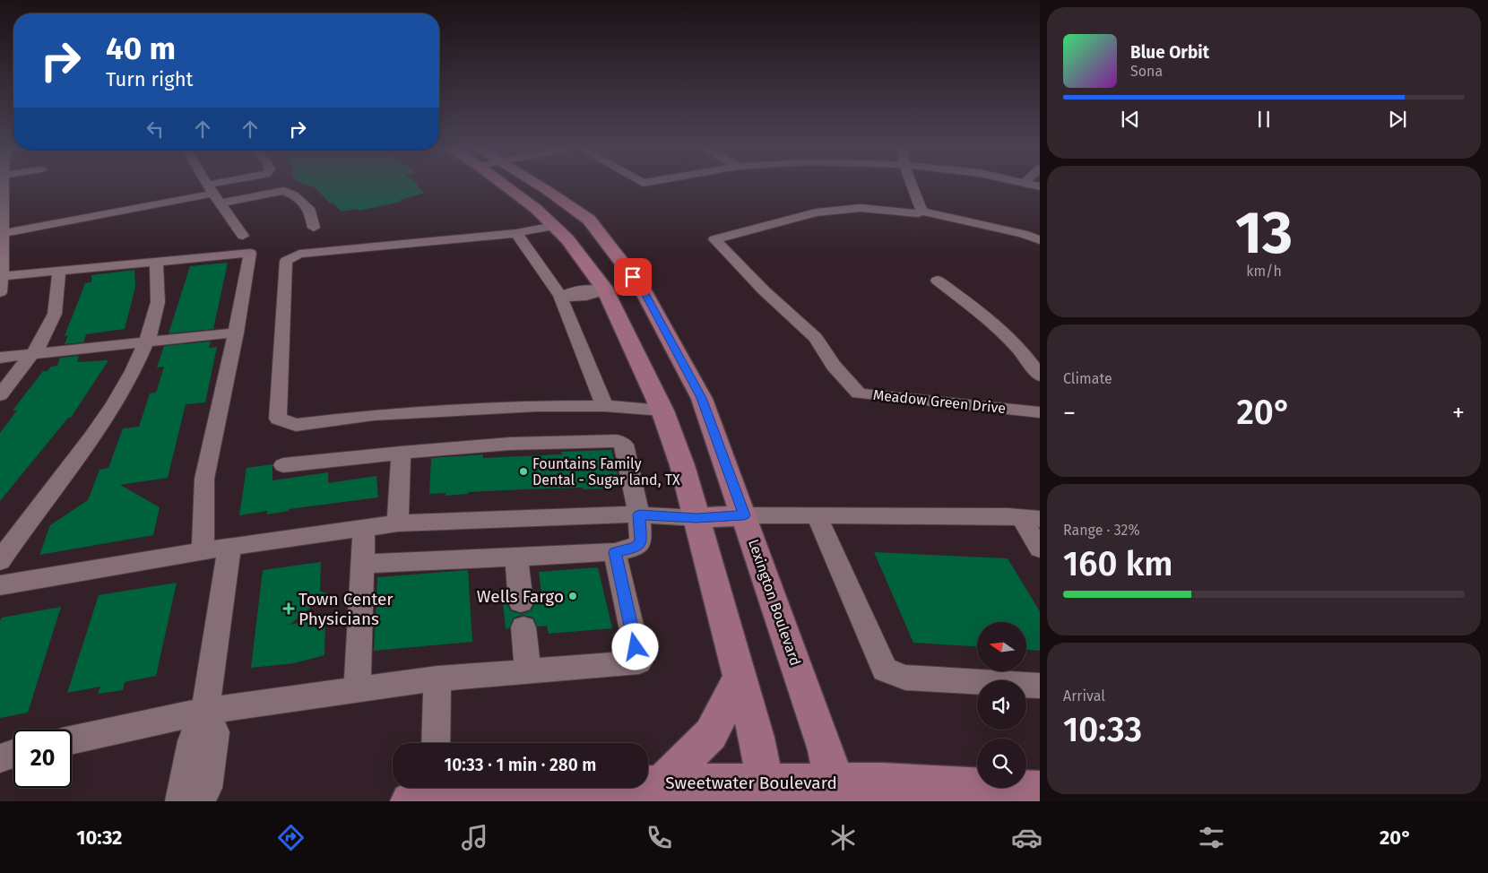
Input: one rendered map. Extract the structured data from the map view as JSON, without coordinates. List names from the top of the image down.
{
  "streets": {
    "main road": ["Lexington Boulevard", "Sweetwater Boulevard"],
    "street": ["Meadow Green Drive"]
  },
  "crossings": [
    ["Lexington Boulevard", "Sweetwater Boulevard"]
  ],
  "places": {
    "other": ["Fountains Family Dental - Sugar land, TX", "Wells Fargo"],
    "health": ["Town Center Physicians"]
  },
  "north": "left",
  "page": {
    "turn": ["40 m", "Turn right"],
    "song": ["Blue Orbit", "Sona"],
    "tile": [
      ["13", "km/h"],
      "Climate",
      ["Range · 32%", "160 km"],
      ["Arrival", "10:33"]
    ],
    "heat": ["−", "20°", "+"],
    "limit": "20",
    "trip": "10:33 · 1 min · 280 m",
    "tabs": ["10:32", "20°"]
  }
}
